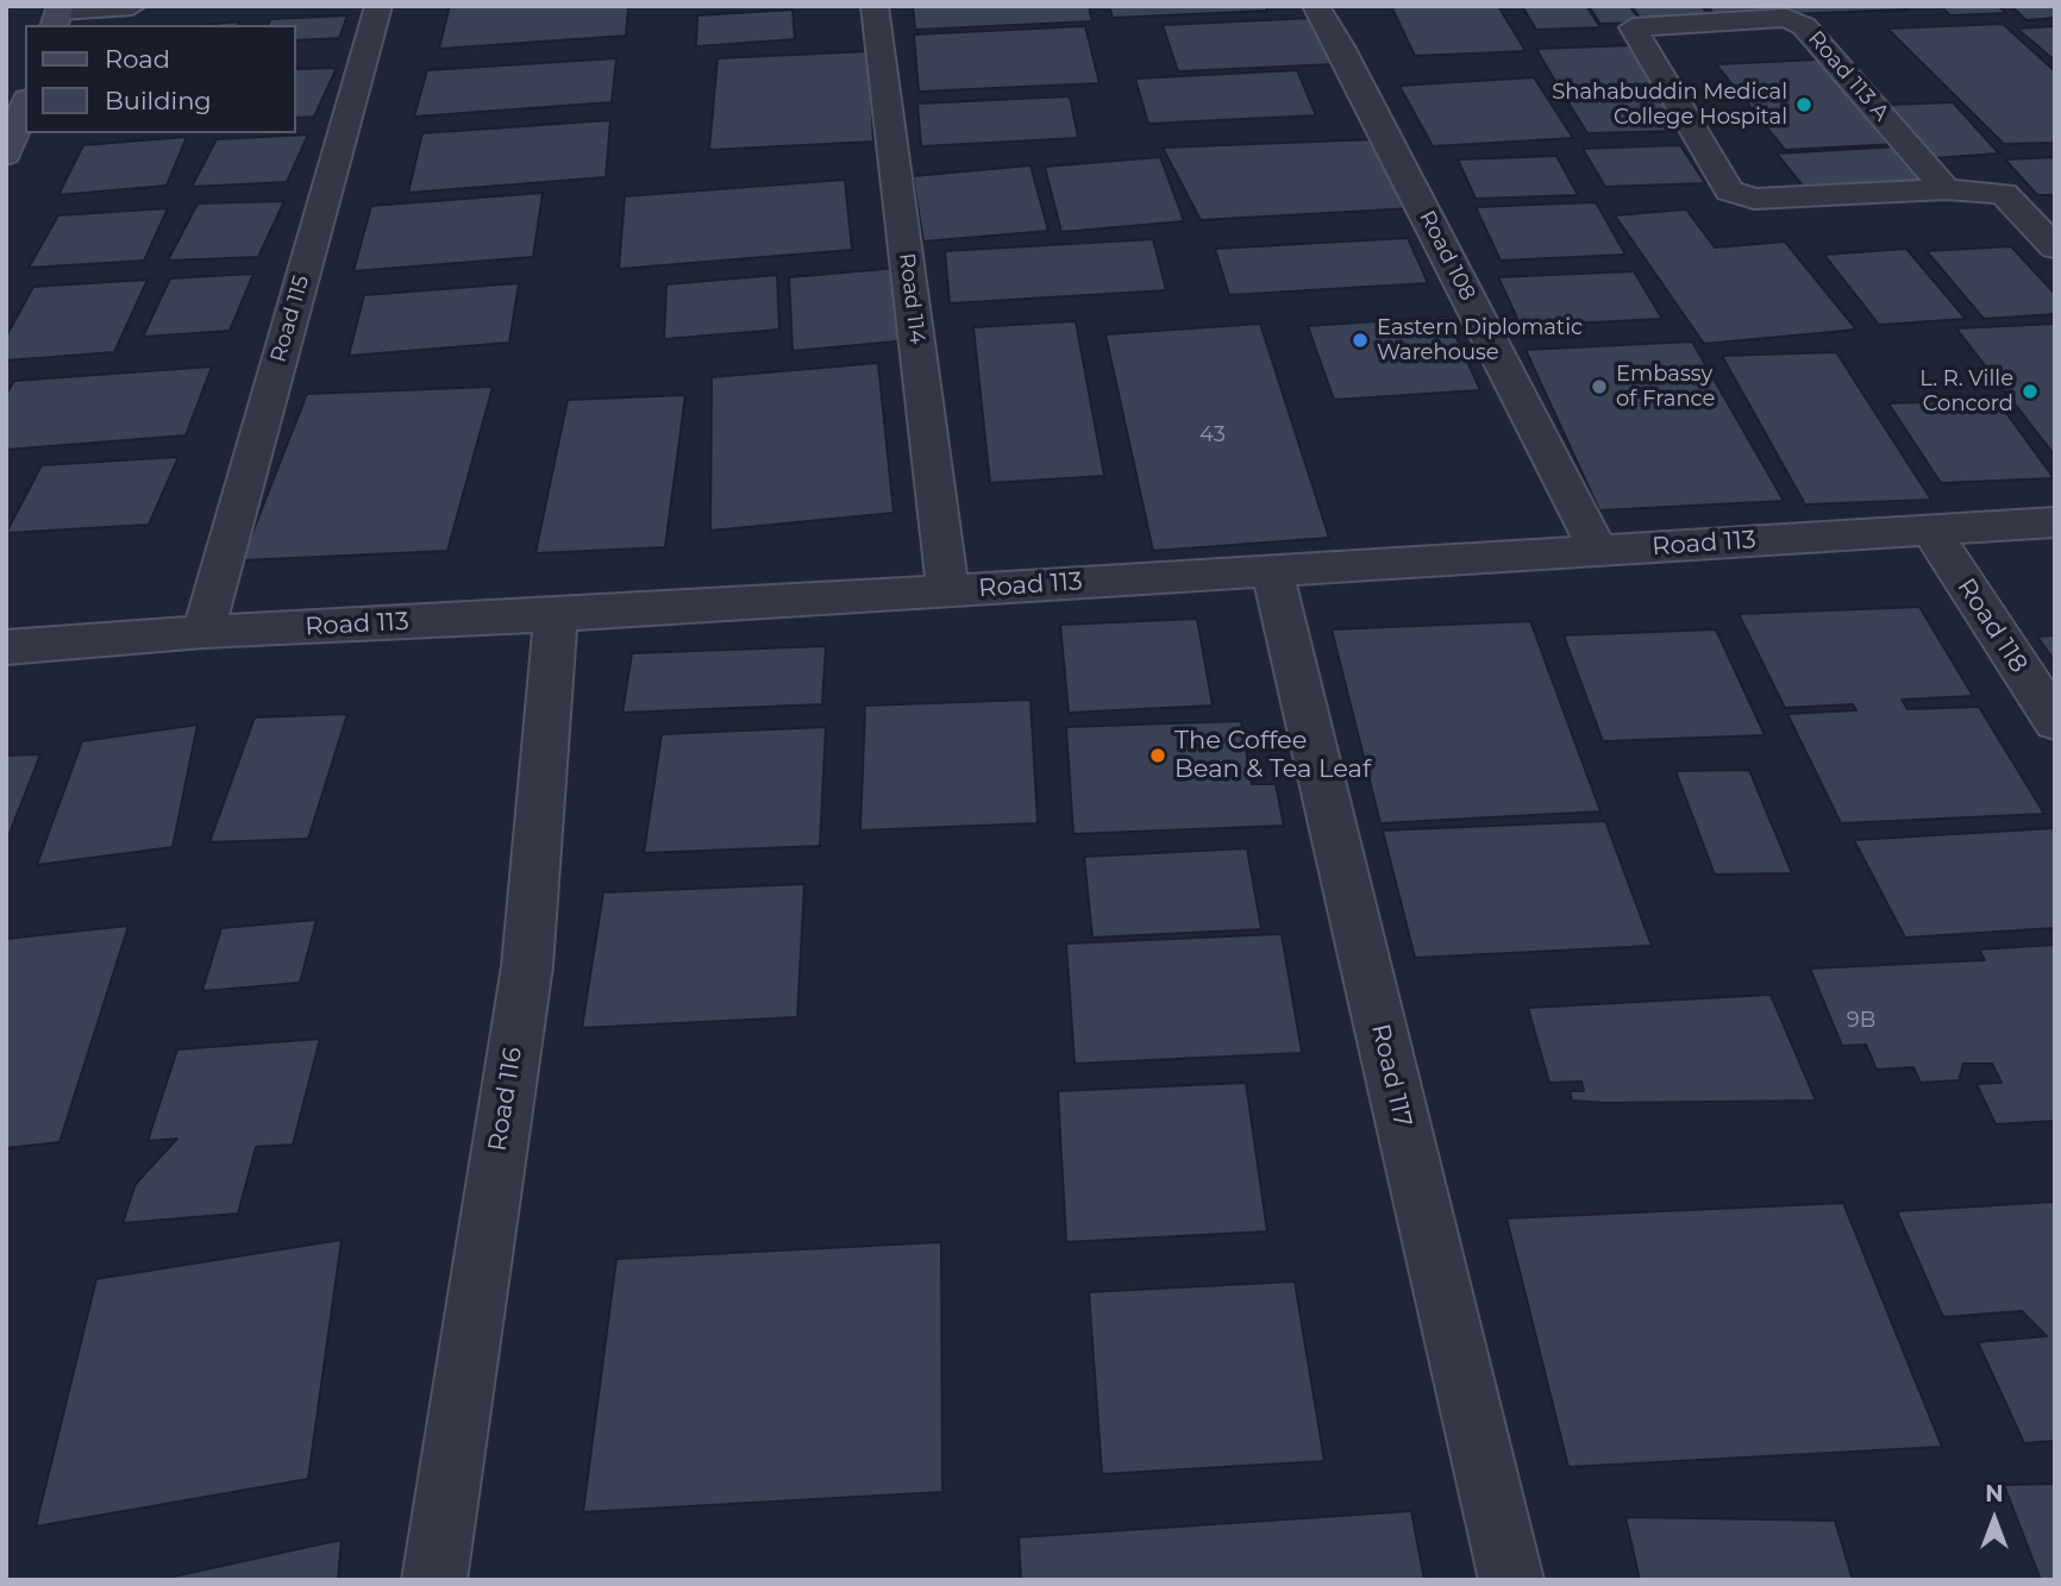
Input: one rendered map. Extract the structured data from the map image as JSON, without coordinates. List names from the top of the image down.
{
  "streets": {
    "street": [
      "Road 113 A",
      "Road 108",
      "Road 114",
      "Road 115",
      "Road 113",
      "Road 118",
      "Road 117",
      "Road 116"
    ]
  },
  "crossings": [
    ["Road 108", "Road 113"],
    ["Road 114", "Road 113"],
    ["Road 115", "Road 113"],
    ["Road 113", "Road 118"],
    ["Road 113", "Road 117"],
    ["Road 113", "Road 116"]
  ],
  "places": [
    "Shahabuddin Medical College Hospital",
    "Eastern Diplomatic Warehouse",
    "Embassy of France",
    "L. R. Ville Concord",
    "The Coffee Bean & Tea Leaf"
  ],
  "house_numbers": ["43", "9B"],
  "legend": ["Road", "Building"],
  "north": "top"
}
